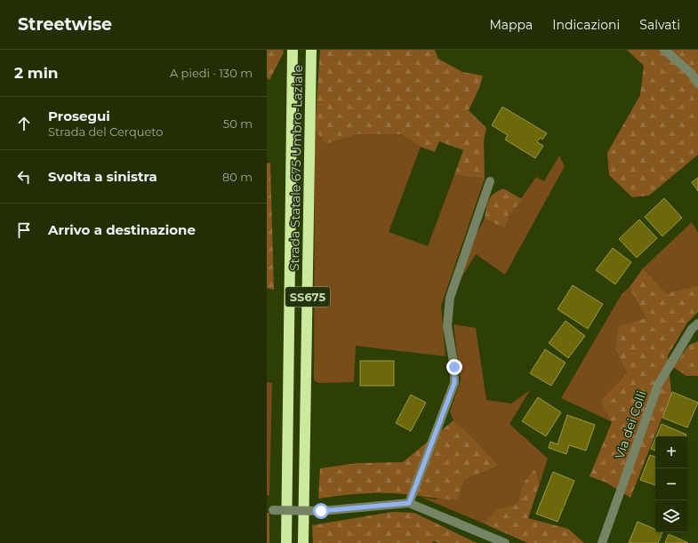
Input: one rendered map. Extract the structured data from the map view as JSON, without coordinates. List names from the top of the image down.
{
  "streets": {
    "highway": ["Strada Statale 675 Umbro-Laziale", "SS675"],
    "street": ["Via dei Colli"]
  },
  "page": {
    "header": "Streetwise",
    "nav": ["Mappa", "Indicazioni", "Salvati"],
    "heading": ["2 min", "A piedi · 130 m"],
    "list": [
      ["Prosegui", "Strada del Cerqueto", "50 m"],
      ["Svolta a sinistra", "80 m"],
      "Arrivo a destinazione"
    ],
    "map_buttons": ["+", "−"]
  }
}
